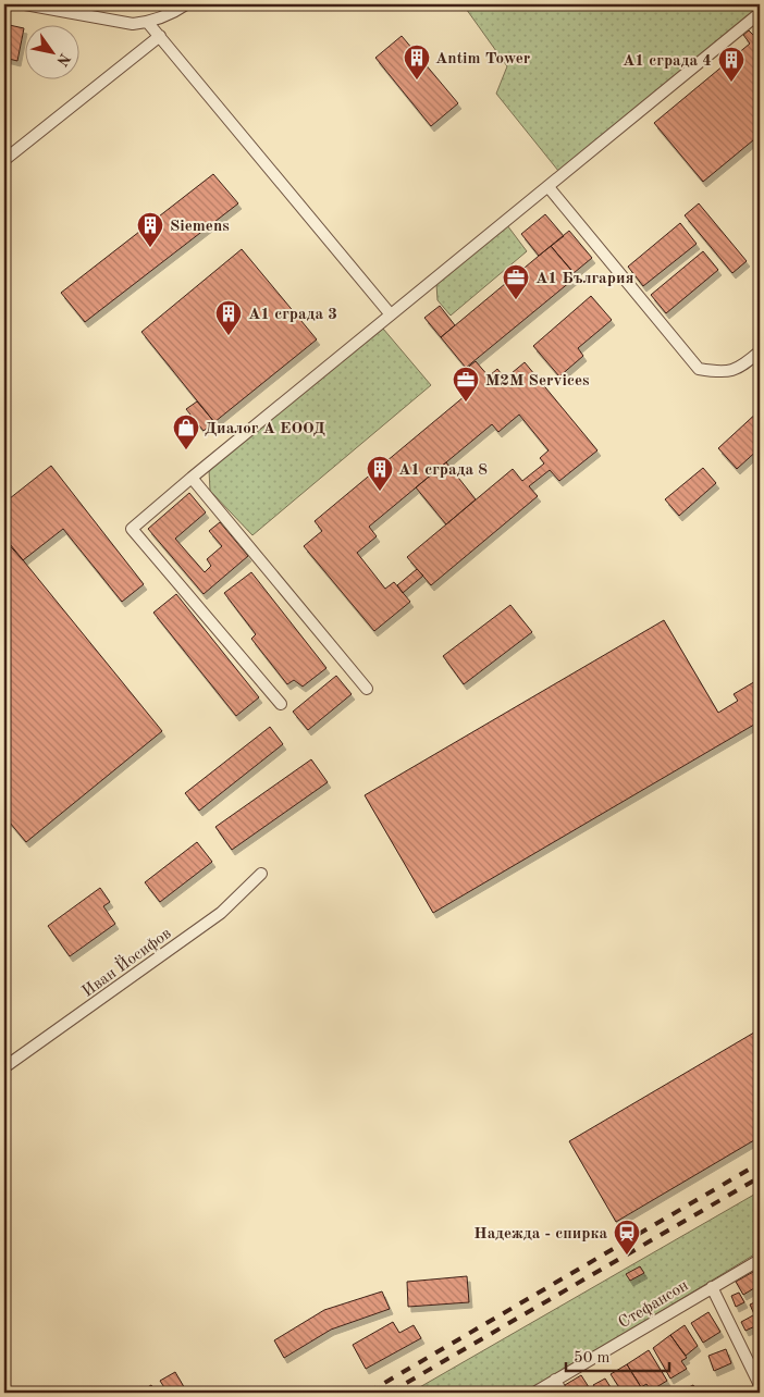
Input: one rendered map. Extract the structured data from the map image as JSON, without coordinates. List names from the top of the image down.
{
  "streets": {
    "street": ["Иван Йосифов", "Стефансон"]
  },
  "places": {
    "building": [
      "Antim Tower",
      "А1 сграда 4",
      "Siemens",
      "А1 сграда 3",
      "А1 сграда 8"
    ],
    "office": ["А1 България", "M2M Services"],
    "shop": ["Диалог А ЕООД"],
    "station": ["Надежда - спирка"]
  },
  "scale_bar": "50 m",
  "north": "bottom right"
}
